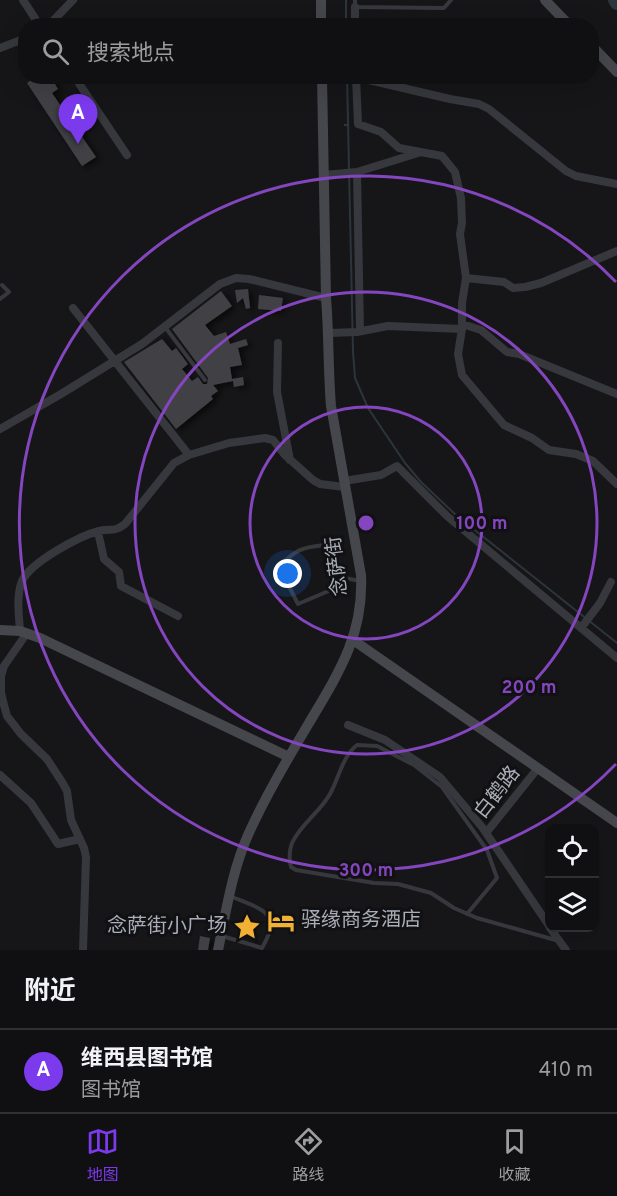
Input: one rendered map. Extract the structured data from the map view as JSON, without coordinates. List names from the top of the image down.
{
  "streets": {
    "street": ["念萨街", "白鹤路"]
  },
  "places": {
    "hotel": ["驿缘商务酒店"],
    "place": ["念萨街小广场"]
  },
  "page": {
    "search": "搜索地点",
    "pins": "A",
    "heading": "附近",
    "list": [
      {
        "mark": "A",
        "name": "维西县图书馆",
        "note": "图书馆",
        "value": "410 m"
      }
    ],
    "nav": ["地图", "路线", "收藏"]
  },
  "rings": ["100 m", "200 m", "300 m"]
}
